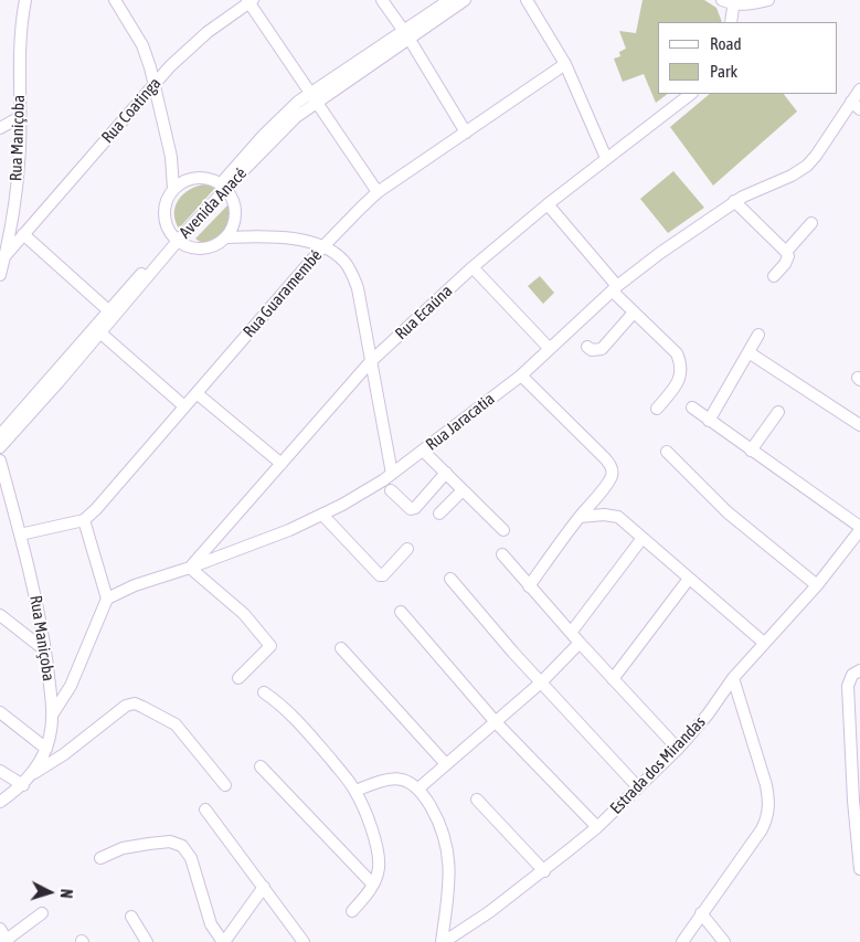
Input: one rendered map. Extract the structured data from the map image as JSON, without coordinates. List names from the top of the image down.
{
  "streets": {
    "street": [
      "Rua Coatinga",
      "Rua Maniçoba",
      "Avenida Anacé",
      "Rua Guaramembé",
      "Rua Ecaúna",
      "Rua Jaracatia",
      "Estrada dos Mirandas"
    ]
  },
  "crossings": [
    ["Rua Coatinga", "Rua Maniçoba"],
    ["Rua Ecaúna", "Rua Jaracatia"]
  ],
  "legend": ["Road", "Park"],
  "north": "right"
}
